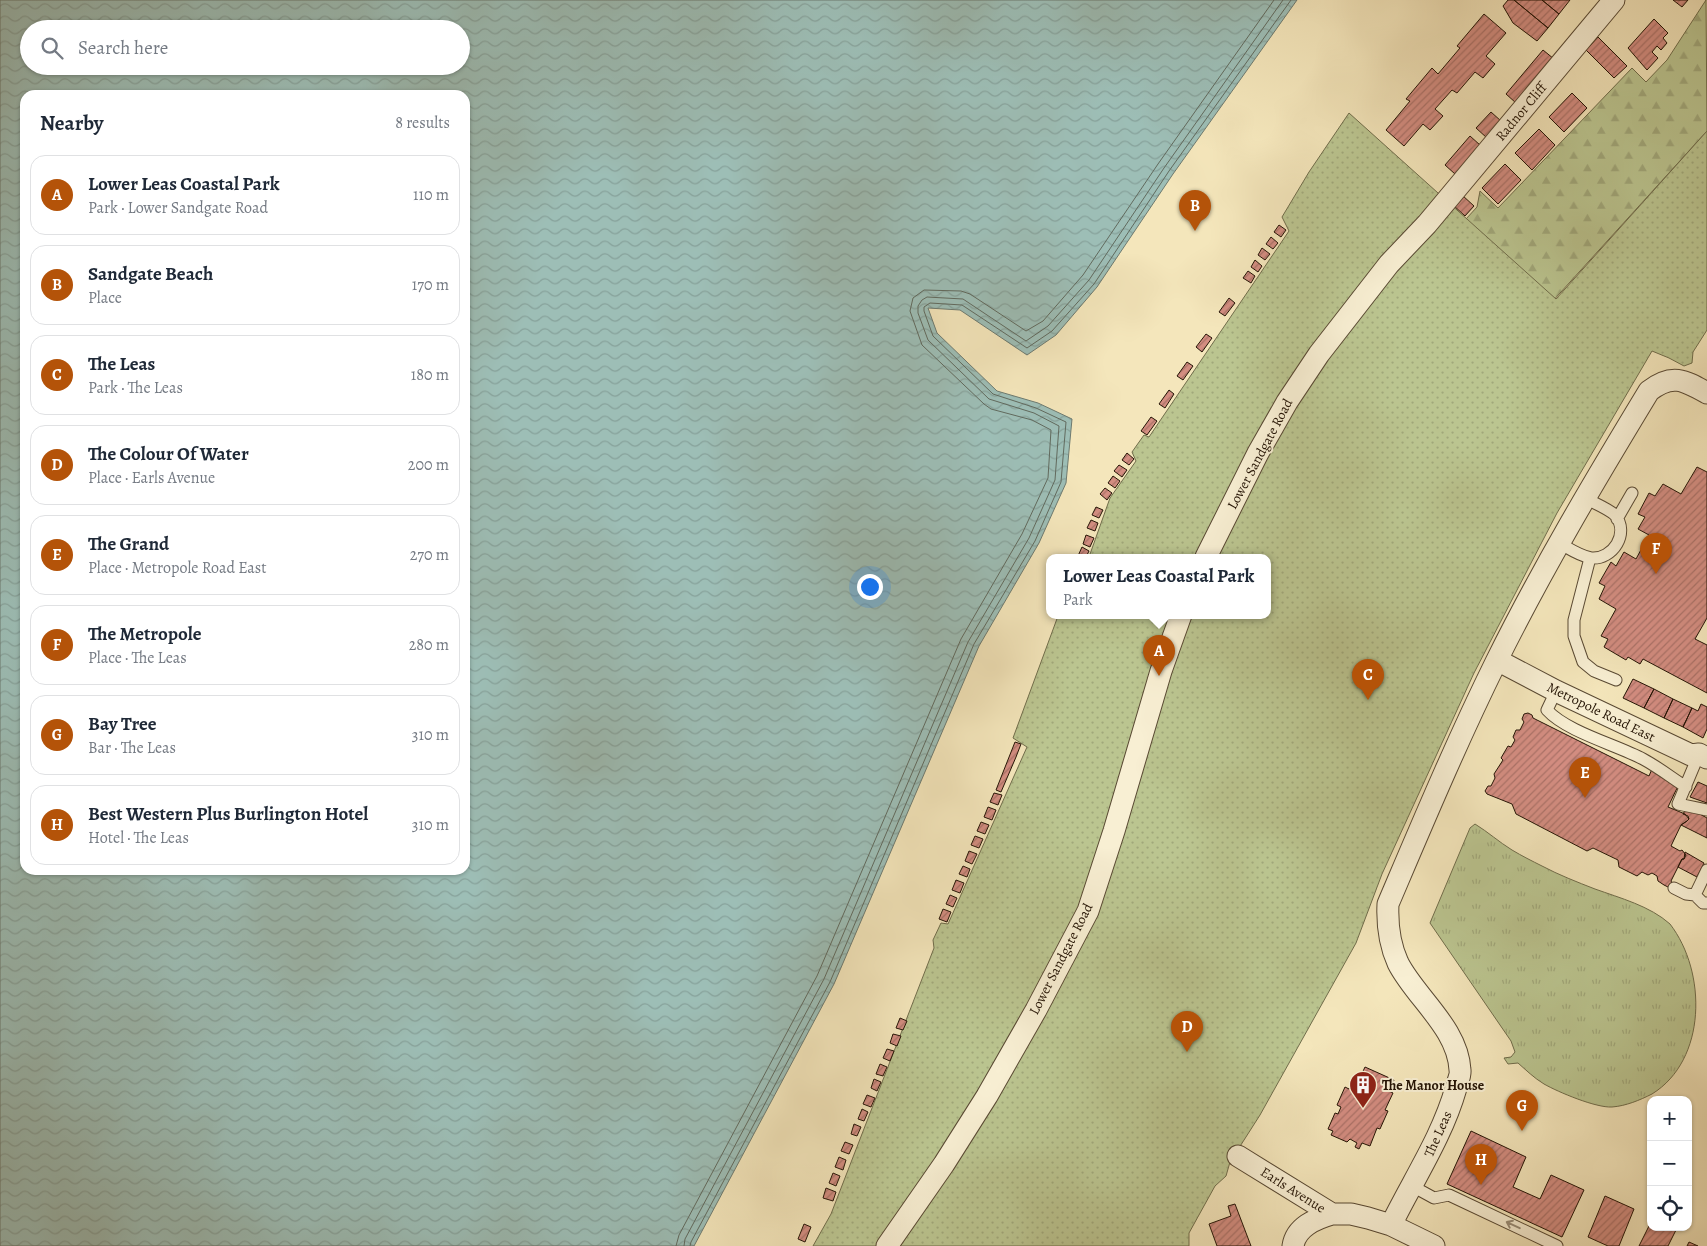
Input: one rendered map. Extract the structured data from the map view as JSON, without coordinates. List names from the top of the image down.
{
  "streets": {
    "street": [
      "Radnor Cliff",
      "Lower Sandgate Road",
      "Metropole Road East",
      "The Leas",
      "Earls Avenue"
    ]
  },
  "crossings": [
    ["Radnor Cliff", "Lower Sandgate Road"],
    ["Metropole Road East", "The Leas"],
    ["The Leas", "Earls Avenue"]
  ],
  "places": {
    "building": ["The Manor House"]
  },
  "page": {
    "search": "Search here",
    "heading": ["Nearby", "8 results"],
    "list": [
      {
        "mark": "A",
        "name": "Lower Leas Coastal Park",
        "note": "Park · Lower Sandgate Road",
        "value": "110 m"
      },
      {
        "mark": "B",
        "name": "Sandgate Beach",
        "note": "Place",
        "value": "170 m"
      },
      {
        "mark": "C",
        "name": "The Leas",
        "note": "Park · The Leas",
        "value": "180 m"
      },
      {
        "mark": "D",
        "name": "The Colour Of Water",
        "note": "Place · Earls Avenue",
        "value": "200 m"
      },
      {
        "mark": "E",
        "name": "The Grand",
        "note": "Place · Metropole Road East",
        "value": "270 m"
      },
      {
        "mark": "F",
        "name": "The Metropole",
        "note": "Place · The Leas",
        "value": "280 m"
      },
      {
        "mark": "G",
        "name": "Bay Tree",
        "note": "Bar · The Leas",
        "value": "310 m"
      },
      {
        "mark": "H",
        "name": "Best Western Plus Burlington Hotel",
        "note": "Hotel · The Leas",
        "value": "310 m"
      }
    ],
    "pins": [
      "B",
      "F",
      "A",
      "C",
      "E",
      "D",
      "G",
      "H"
    ],
    "popup": ["Lower Leas Coastal Park", "Park"],
    "map_buttons": ["+", "−"]
  }
}
